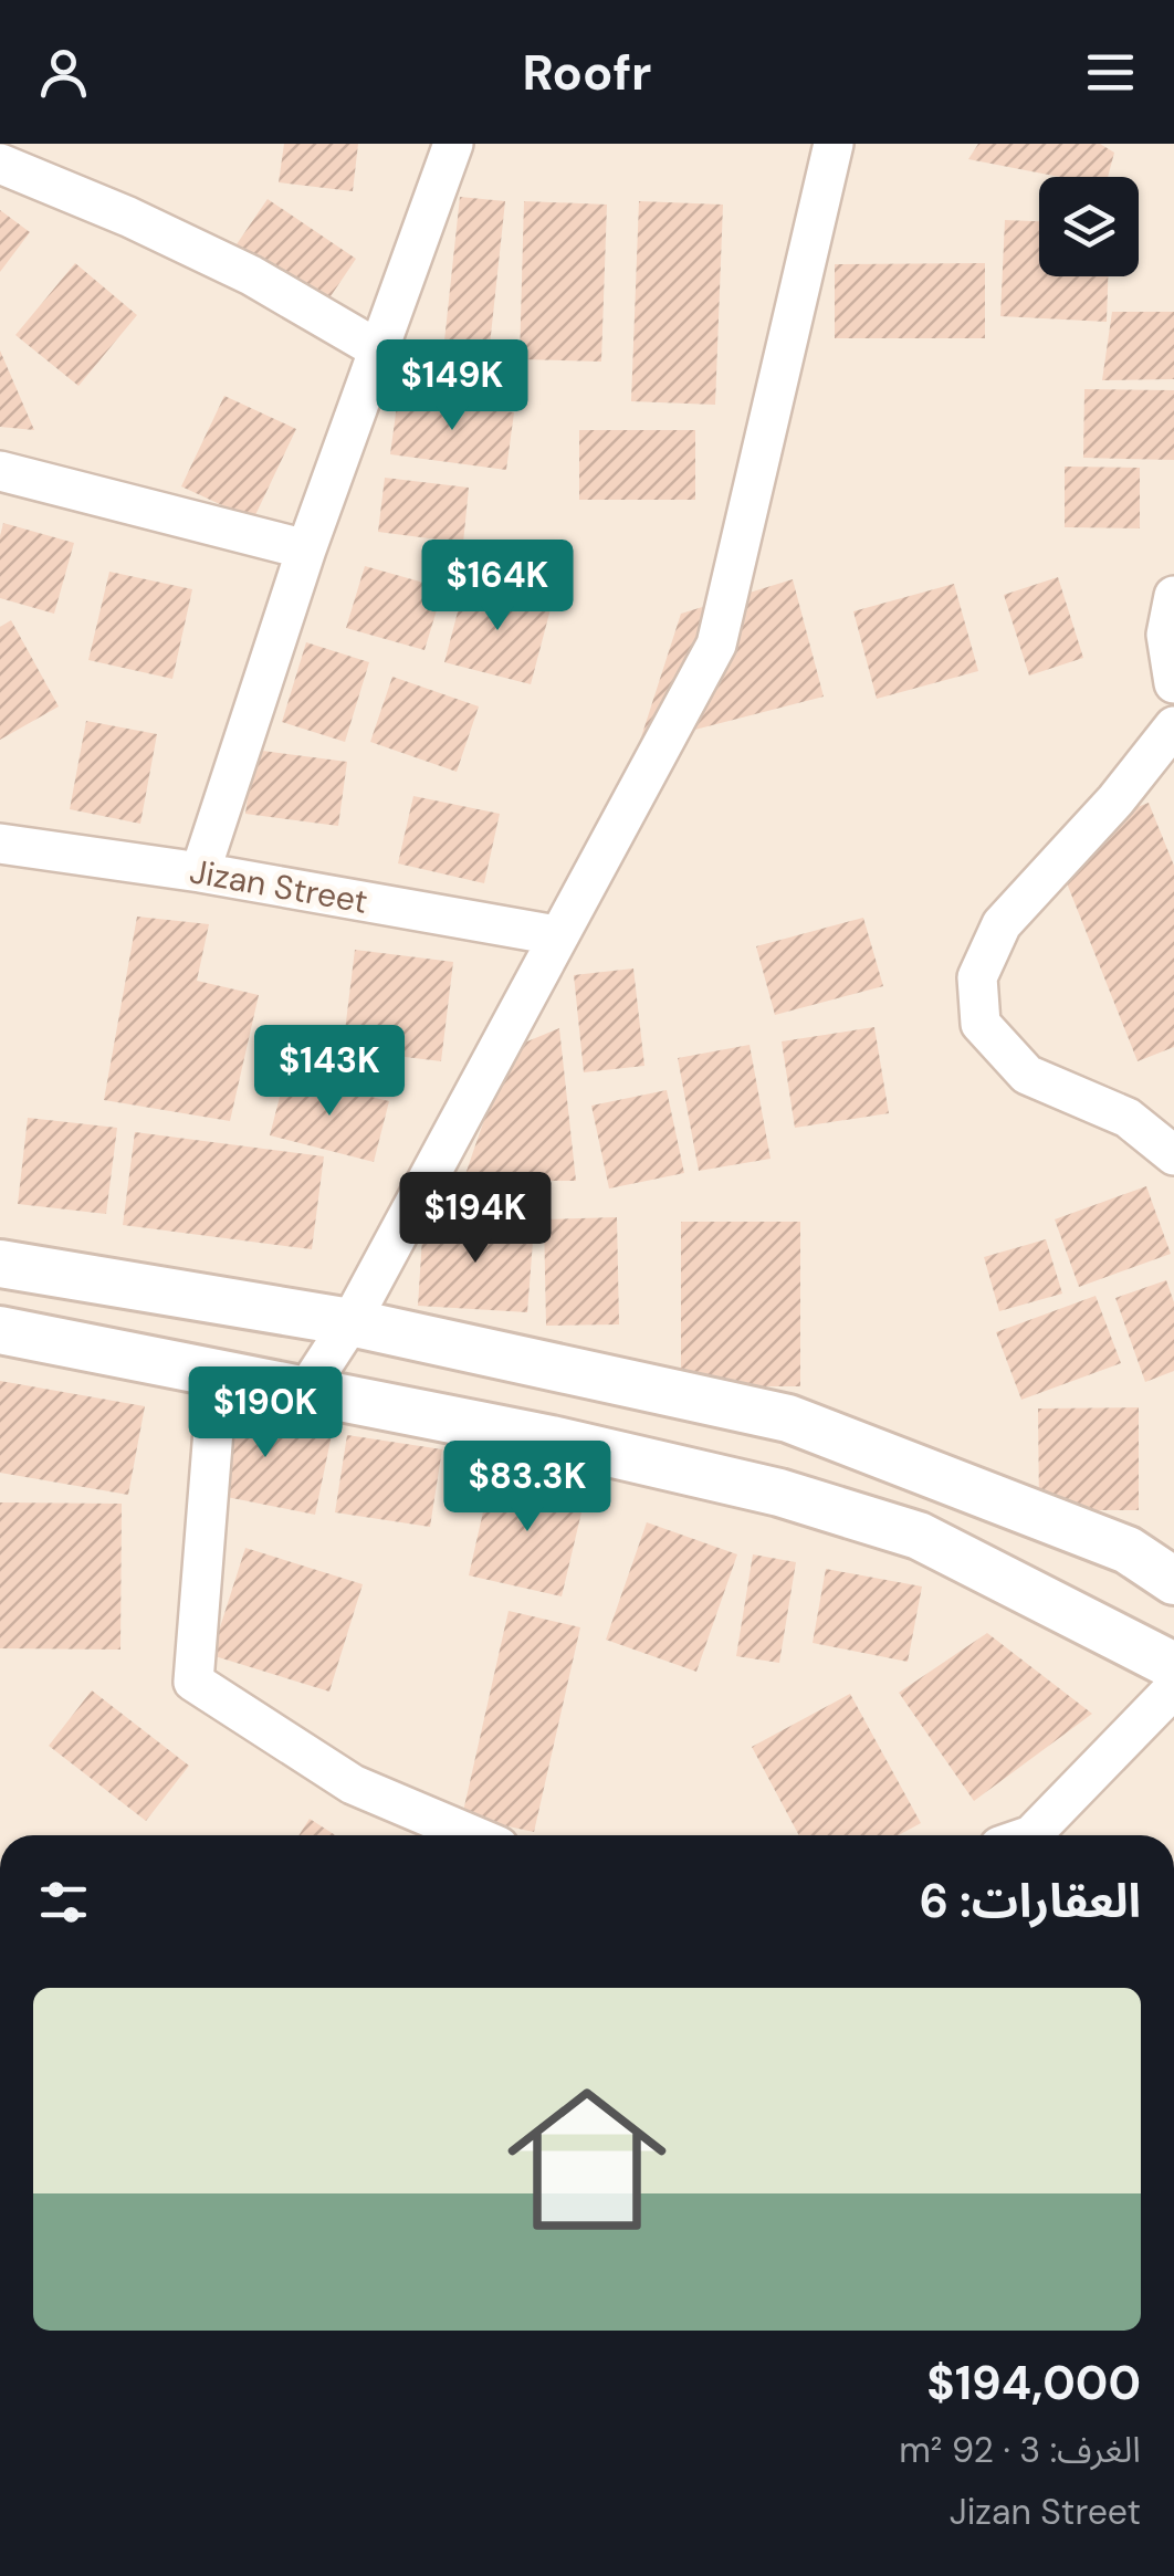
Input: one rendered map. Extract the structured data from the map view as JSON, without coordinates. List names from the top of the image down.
{
  "streets": {
    "street": ["Jizan Street"]
  },
  "page": {
    "header": "Roofr",
    "price": [
      "$149K",
      "$164K",
      "$143K",
      "$194K",
      "$190K",
      "$83.3K"
    ],
    "heading": "العقارات: 6",
    "list": [
      {
        "name": "$194,000",
        "note": "الغرف: 3 · 92 m² · Jizan Street"
      }
    ]
  }
}
